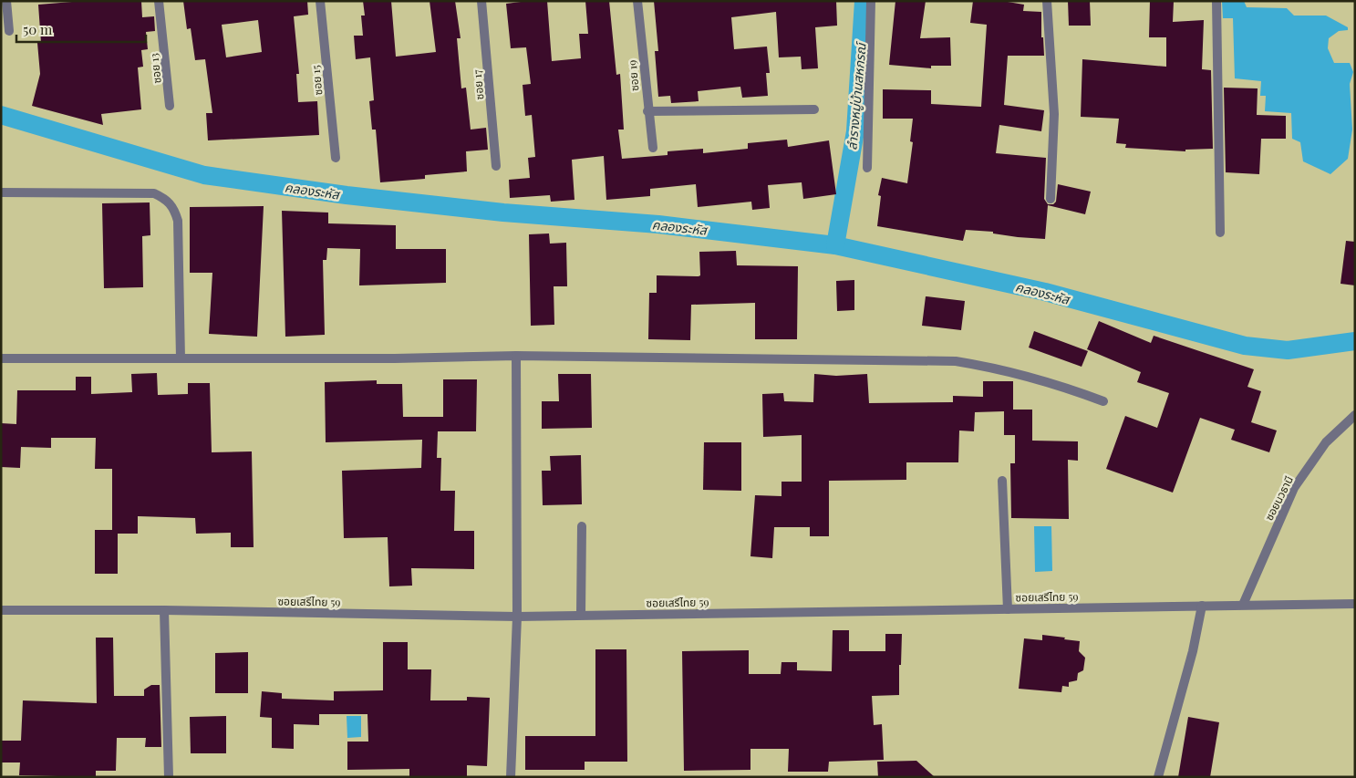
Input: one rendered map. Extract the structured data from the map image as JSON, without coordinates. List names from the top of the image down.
{
  "streets": {
    "street": [
      "ซอย 13",
      "ซอย 19",
      "ซอย 15",
      "ซอย 17",
      "ซอยนวธานี",
      "ซอยเสรีไทย 59"
    ]
  },
  "crossings": [
    ["ซอยนวธานี", "ซอยเสรีไทย 59"]
  ],
  "water": ["ลำรางหมู่บ้านสหกรณ์", "คลองระหัส"],
  "scale_bar": "50 m"
}
